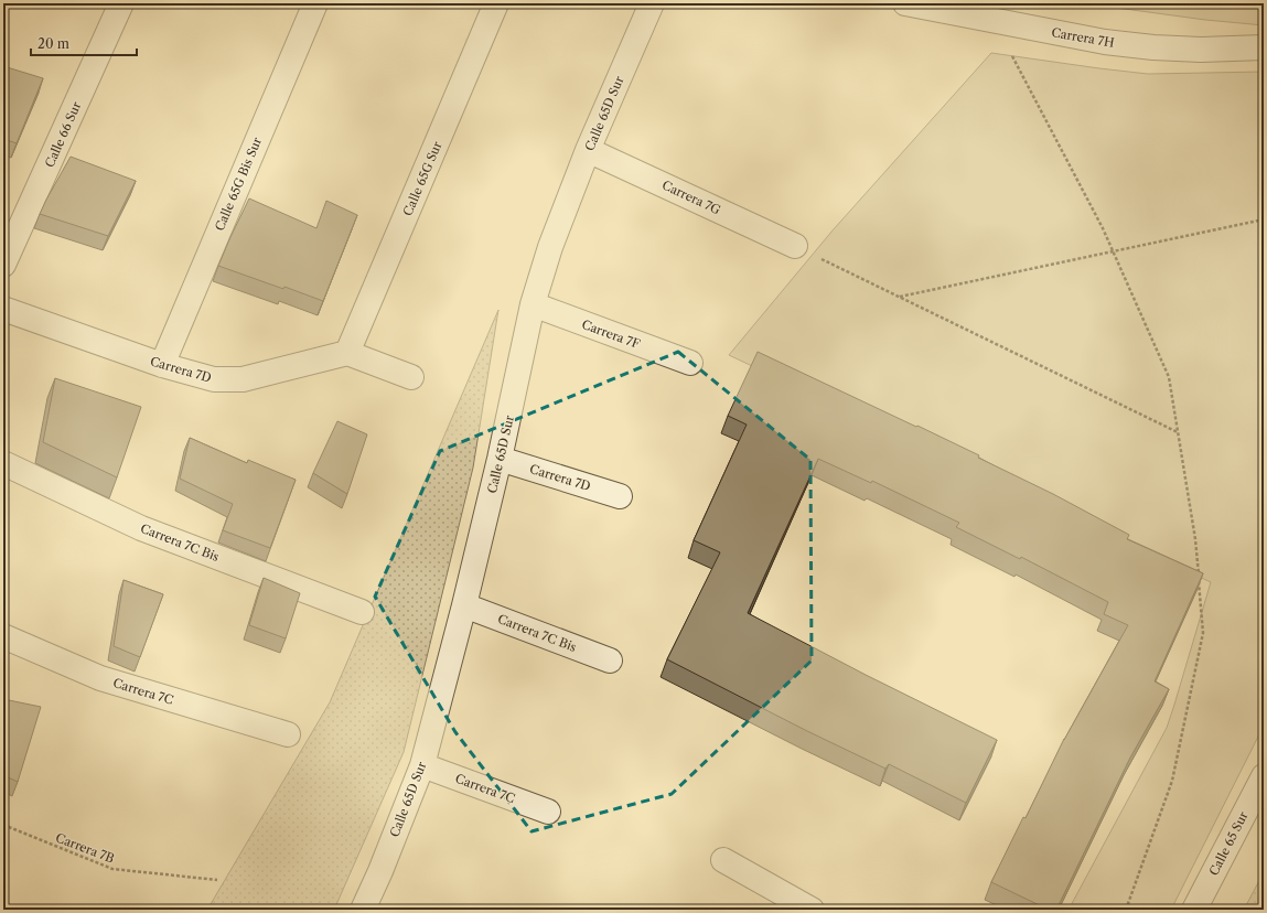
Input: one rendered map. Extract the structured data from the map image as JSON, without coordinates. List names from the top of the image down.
{
  "streets": {
    "street": [
      "Carrera 7H",
      "Calle 65D Sur",
      "Calle 66 Sur",
      "Calle 65G Sur",
      "Calle 65G Bis Sur",
      "Carrera 7G",
      "Carrera 7F",
      "Carrera 7D",
      "Carrera 7C Bis",
      "Carrera 7C",
      "Calle 65 Sur"
    ],
    "path": ["Carrera 7B"]
  },
  "crossings": [
    ["Calle 65D Sur", "Carrera 7G"],
    ["Calle 65D Sur", "Carrera 7F"],
    ["Calle 65D Sur", "Carrera 7D"],
    ["Calle 65D Sur", "Carrera 7C Bis"],
    ["Calle 65D Sur", "Carrera 7C"],
    ["Calle 65G Sur", "Carrera 7D"],
    ["Calle 65G Bis Sur", "Carrera 7D"]
  ],
  "scale_bar": "20 m"
}
